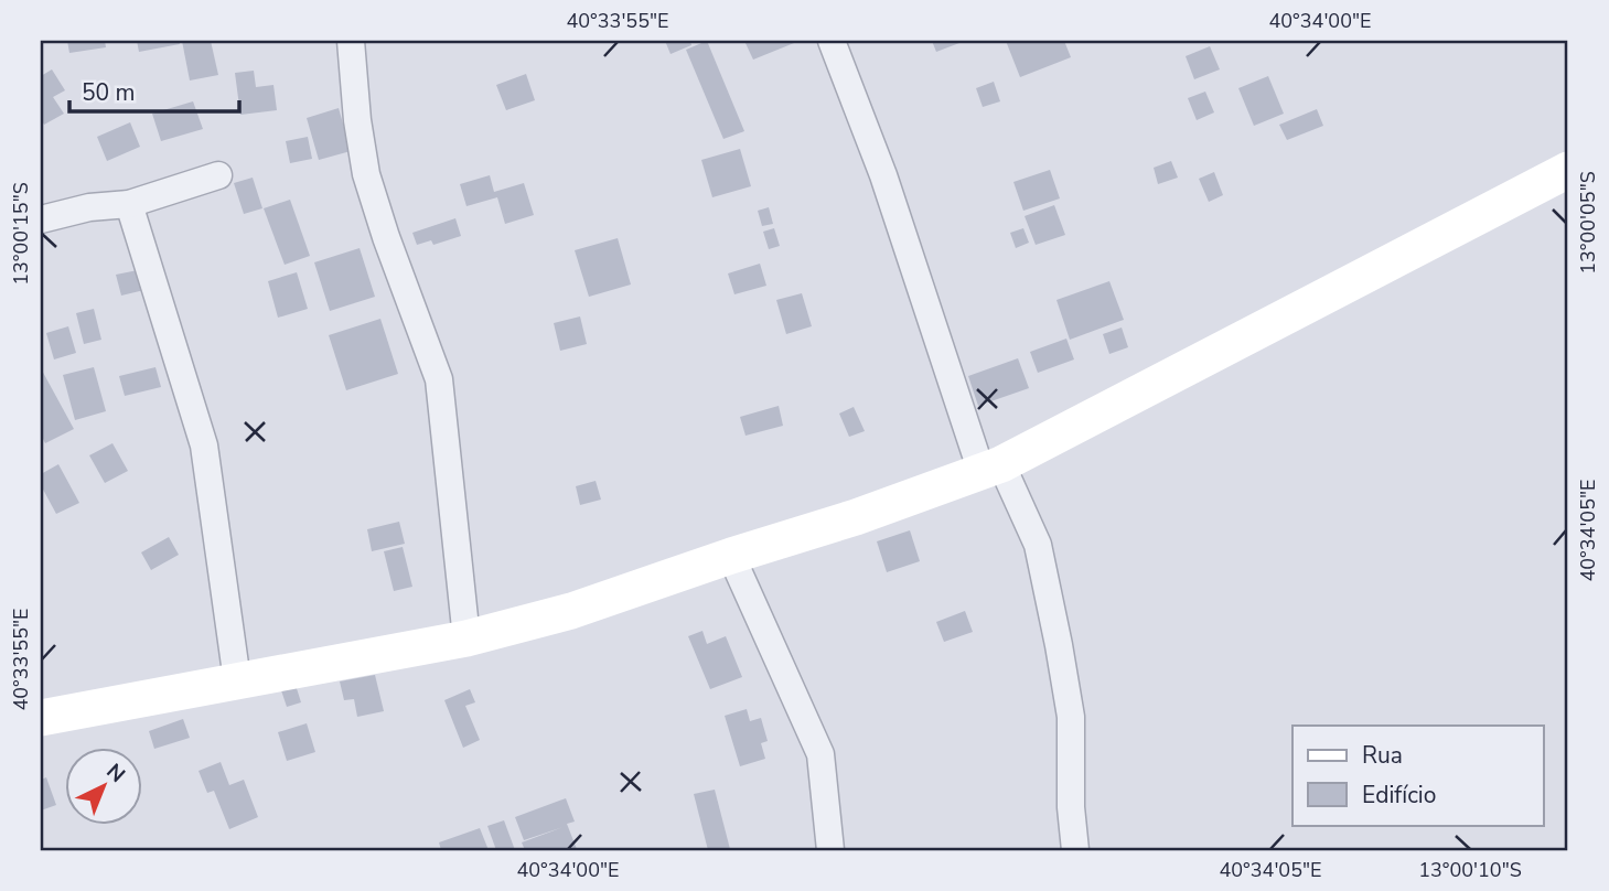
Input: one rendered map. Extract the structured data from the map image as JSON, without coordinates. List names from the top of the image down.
{
  "legend": ["Rua", "Edifício"],
  "scale_bar": "50 m",
  "north": "top right",
  "coordinates": [
    "40°33'55\"E",
    "40°34'00\"E",
    "13°00'05\"S",
    "13°00'15\"S",
    "40°34'05\"E",
    "13°00'10\"S"
  ]
}
